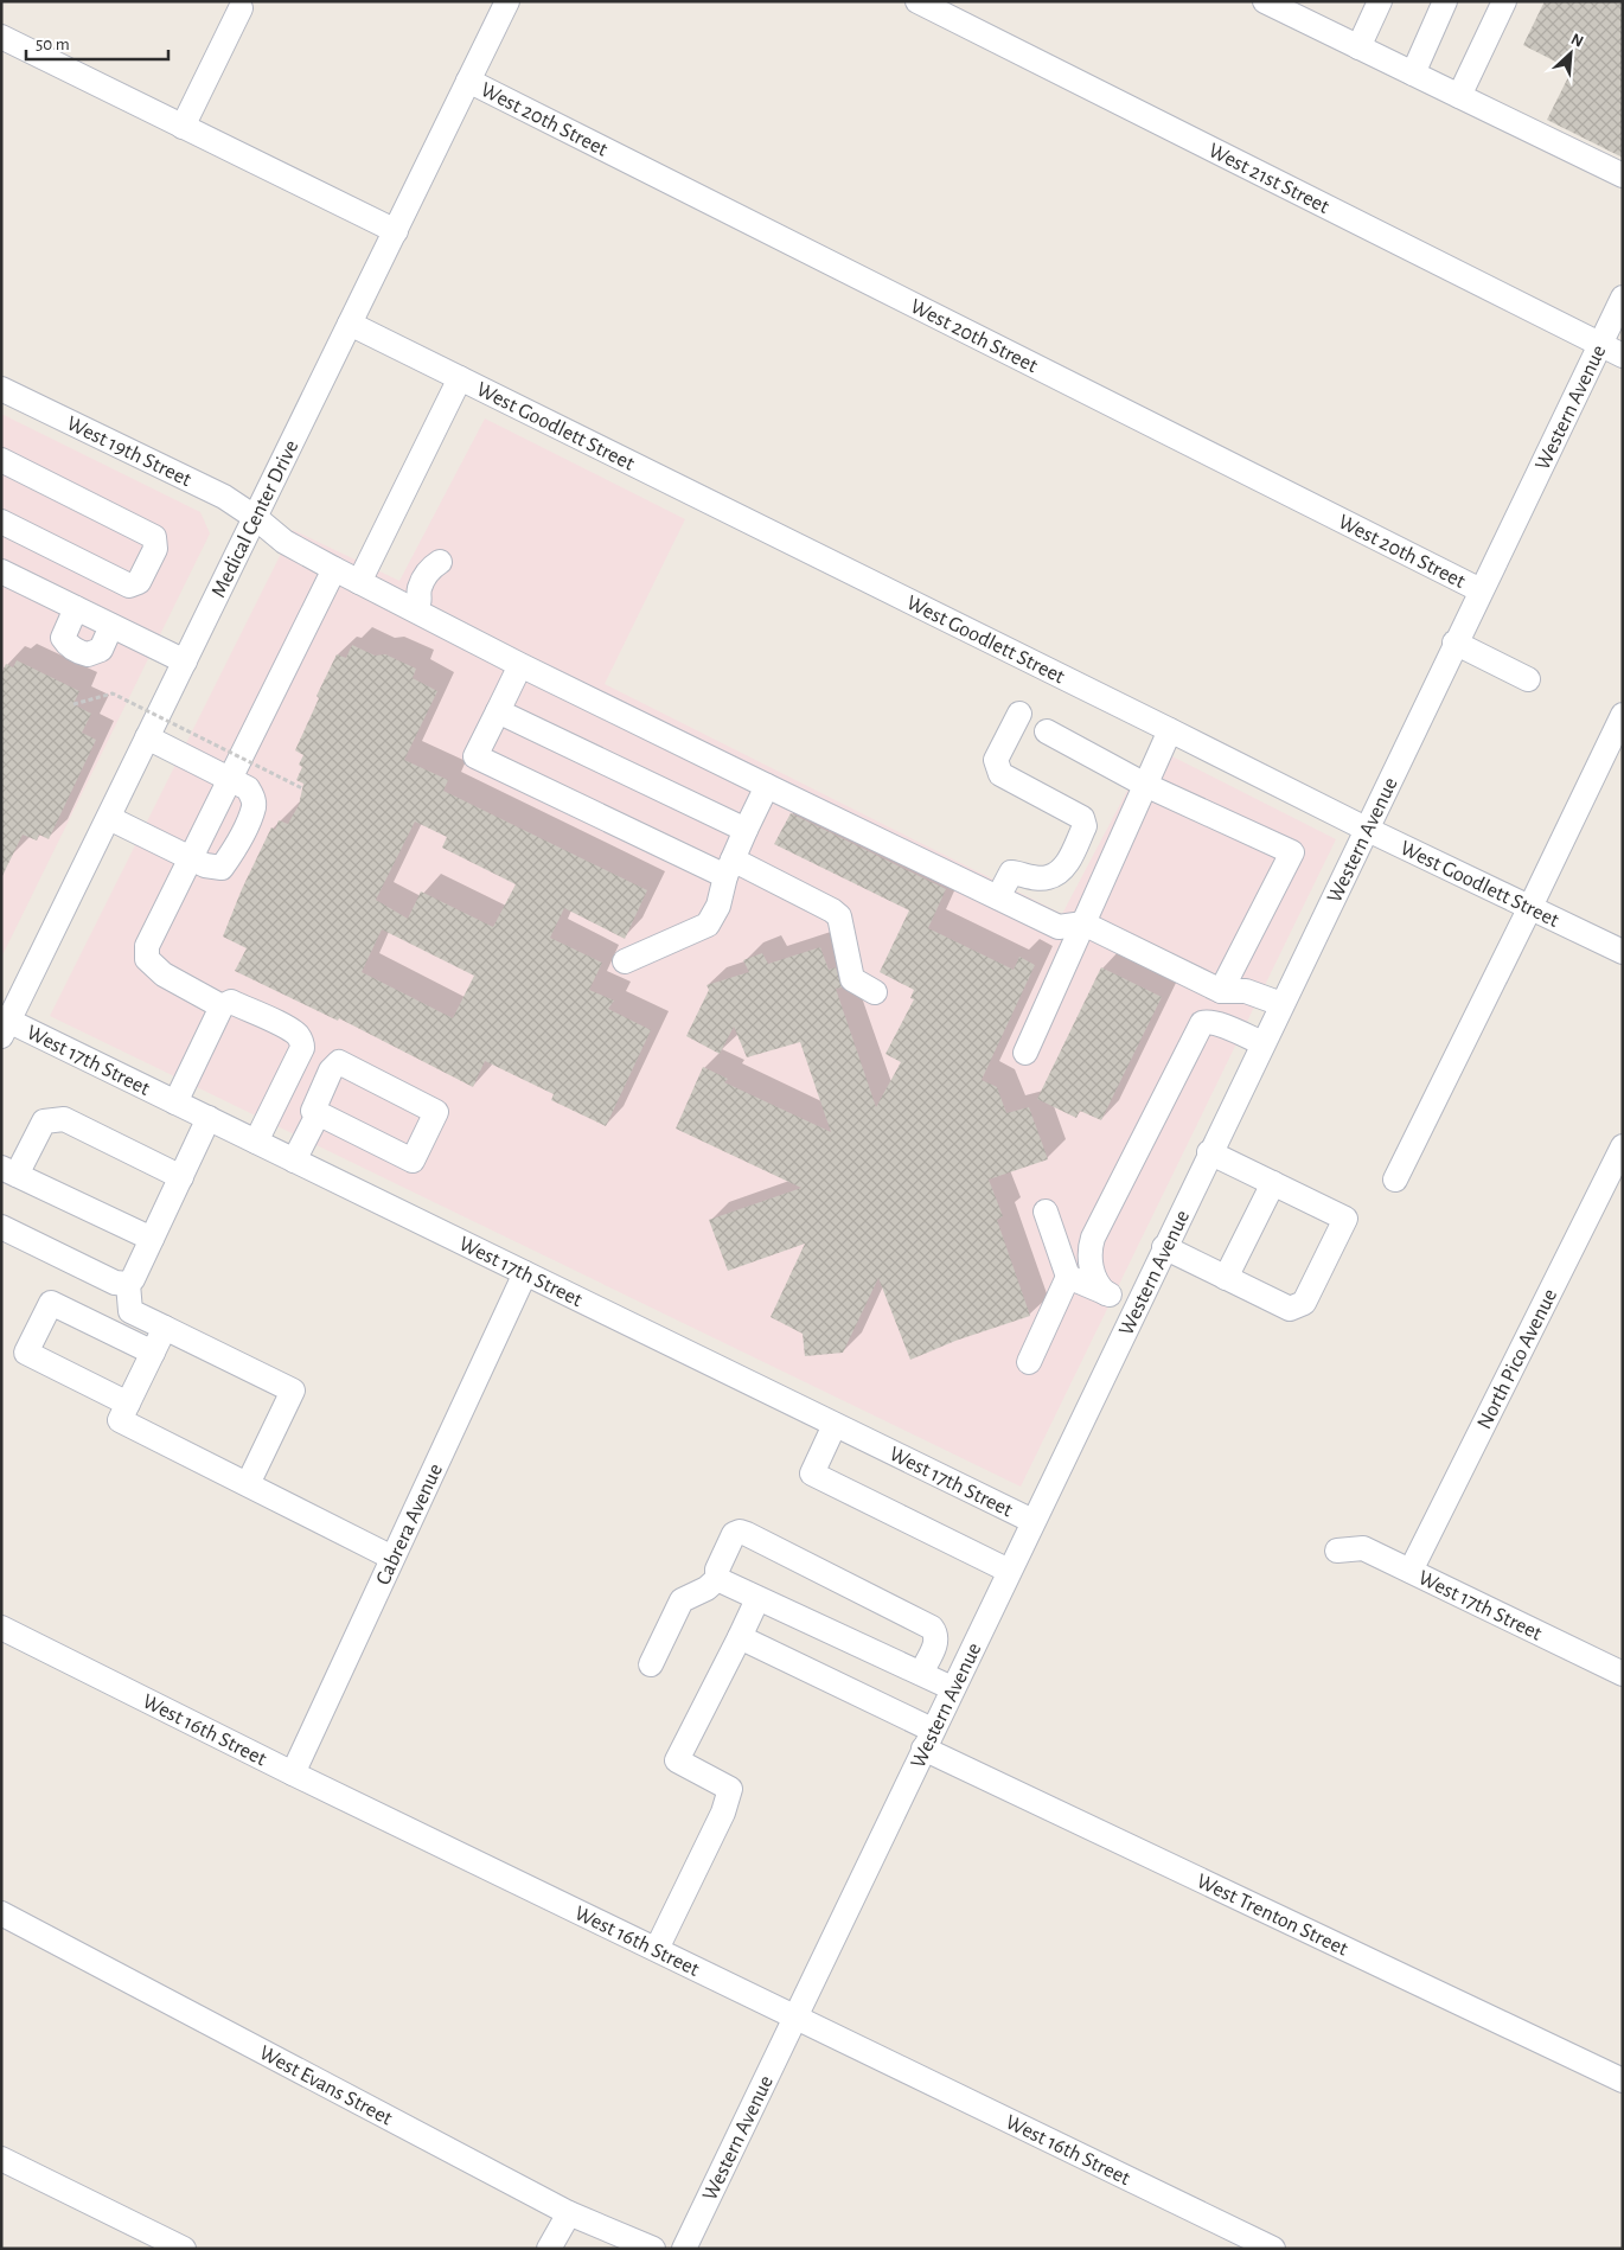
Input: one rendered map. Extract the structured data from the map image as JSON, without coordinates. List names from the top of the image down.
{
  "streets": {
    "street": [
      "West 20th Street",
      "West 21st Street",
      "Western Avenue",
      "West Goodlett Street",
      "West 19th Street",
      "Medical Center Drive",
      "West 17th Street",
      "North Pico Avenue",
      "Cabrera Avenue",
      "West 16th Street",
      "West Trenton Street",
      "West Evans Street"
    ]
  },
  "crossings": [
    ["West 20th Street", "Western Avenue"],
    ["West 20th Street", "Medical Center Drive"],
    ["West 21st Street", "Western Avenue"],
    ["Western Avenue", "West Goodlett Street"],
    ["Western Avenue", "West 17th Street"],
    ["Western Avenue", "West 16th Street"],
    ["Western Avenue", "West Trenton Street"],
    ["West Goodlett Street", "Medical Center Drive"],
    ["West 19th Street", "Medical Center Drive"],
    ["Medical Center Drive", "West 17th Street"],
    ["West 17th Street", "North Pico Avenue"],
    ["West 17th Street", "Cabrera Avenue"],
    ["Cabrera Avenue", "West 16th Street"]
  ],
  "scale_bar": "50 m",
  "north": "top right"
}
